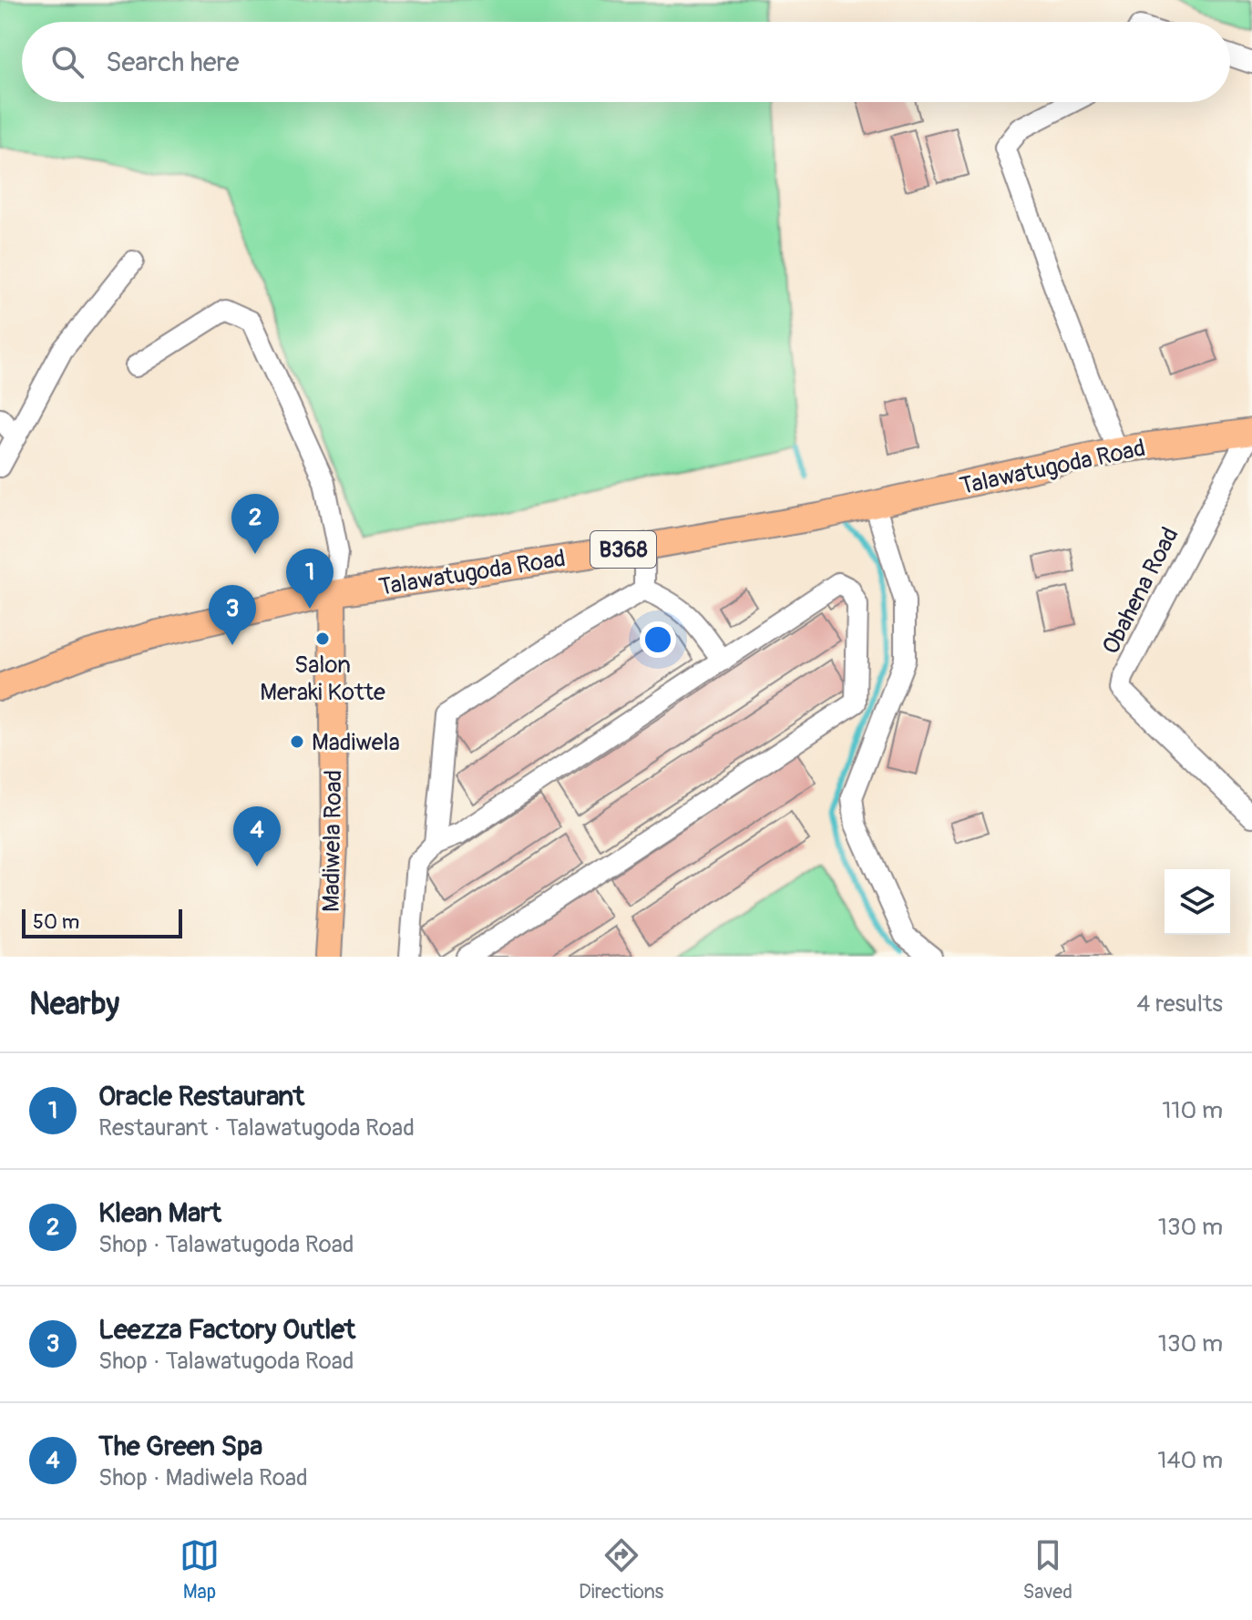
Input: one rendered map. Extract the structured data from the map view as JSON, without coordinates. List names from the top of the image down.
{
  "streets": {
    "main road": ["Talawatugoda Road", "B368", "Madiwela Road"],
    "street": ["Obahena Road"]
  },
  "crossings": [
    ["Talawatugoda Road", "Obahena Road"],
    ["Talawatugoda Road", "Madiwela Road"]
  ],
  "places": ["Salon Meraki Kotte", "Madiwela"],
  "scale_bar": "50 m",
  "page": {
    "search": "Search here",
    "pins": [
      "2",
      "1",
      "3",
      "4"
    ],
    "scale": "50 m",
    "heading": ["Nearby", "4 results"],
    "list": [
      {
        "mark": "1",
        "name": "Oracle Restaurant",
        "note": "Restaurant · Talawatugoda Road",
        "value": "110 m"
      },
      {
        "mark": "2",
        "name": "Klean Mart",
        "note": "Shop · Talawatugoda Road",
        "value": "130 m"
      },
      {
        "mark": "3",
        "name": "Leezza Factory Outlet",
        "note": "Shop · Talawatugoda Road",
        "value": "130 m"
      },
      {
        "mark": "4",
        "name": "The Green Spa",
        "note": "Shop · Madiwela Road",
        "value": "140 m"
      }
    ],
    "nav": ["Map", "Directions", "Saved"]
  }
}
